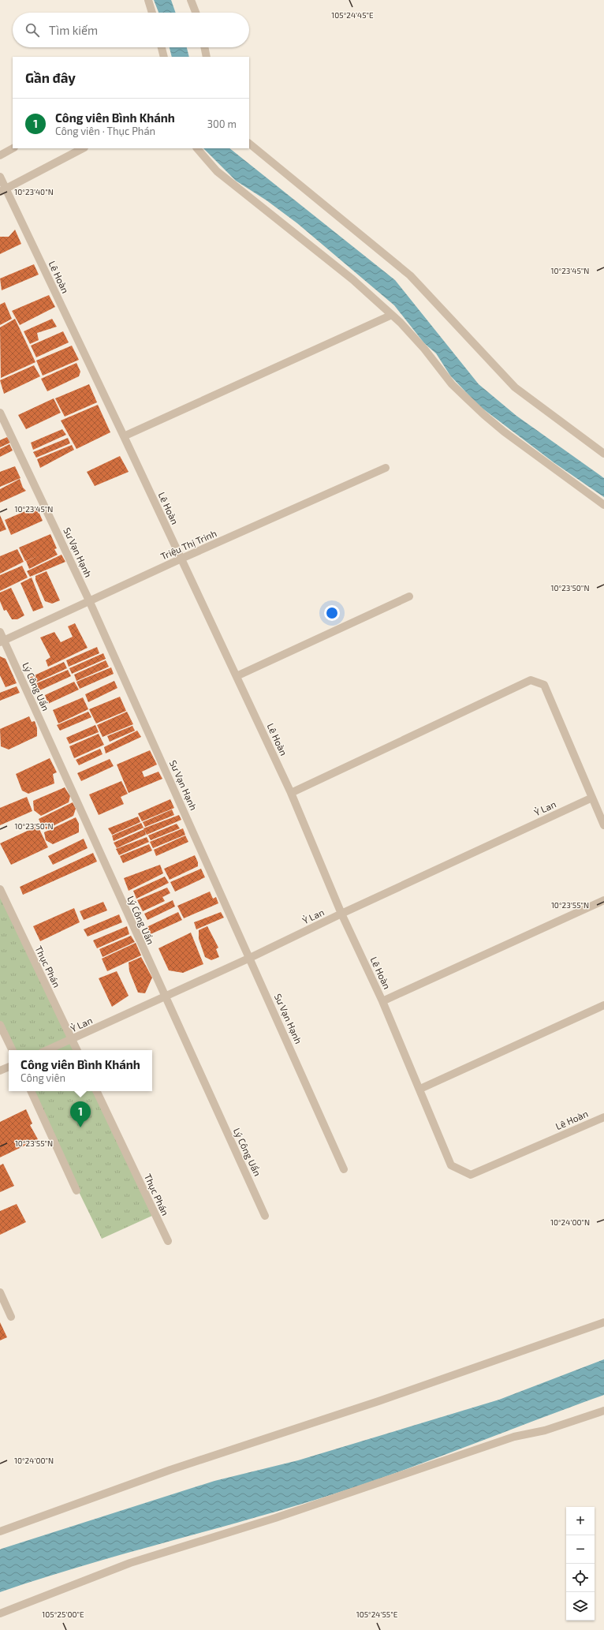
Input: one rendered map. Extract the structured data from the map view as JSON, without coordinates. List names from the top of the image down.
{
  "streets": {
    "street": [
      "Lê Hoàn",
      "Triệu Thị Trinh",
      "Sư Vạn Hạnh",
      "Lý Công Uẩn",
      "Ỷ Lan",
      "Thục Phán"
    ]
  },
  "crossings": [
    ["Lê Hoàn", "Triệu Thị Trinh"],
    ["Lê Hoàn", "Ỷ Lan"],
    ["Triệu Thị Trinh", "Sư Vạn Hạnh"],
    ["Triệu Thị Trinh", "Lý Công Uẩn"],
    ["Sư Vạn Hạnh", "Ỷ Lan"],
    ["Lý Công Uẩn", "Ỷ Lan"],
    ["Ỷ Lan", "Thục Phán"]
  ],
  "page": {
    "search": "Tìm kiếm",
    "heading": "Gần đây",
    "list": [
      {
        "mark": "1",
        "name": "Công viên Bình Khánh",
        "note": "Công viên · Thục Phán",
        "value": "300 m"
      }
    ],
    "popup": ["Công viên Bình Khánh", "Công viên"],
    "pins": "1",
    "map_buttons": ["+", "−"]
  },
  "coordinates": [
    "105°24'45\"E",
    "10°23'40\"N",
    "10°23'45\"N",
    "10°23'50\"N",
    "10°23'55\"N",
    "10°24'00\"N",
    "105°25'00\"E",
    "105°24'55\"E"
  ]
}
